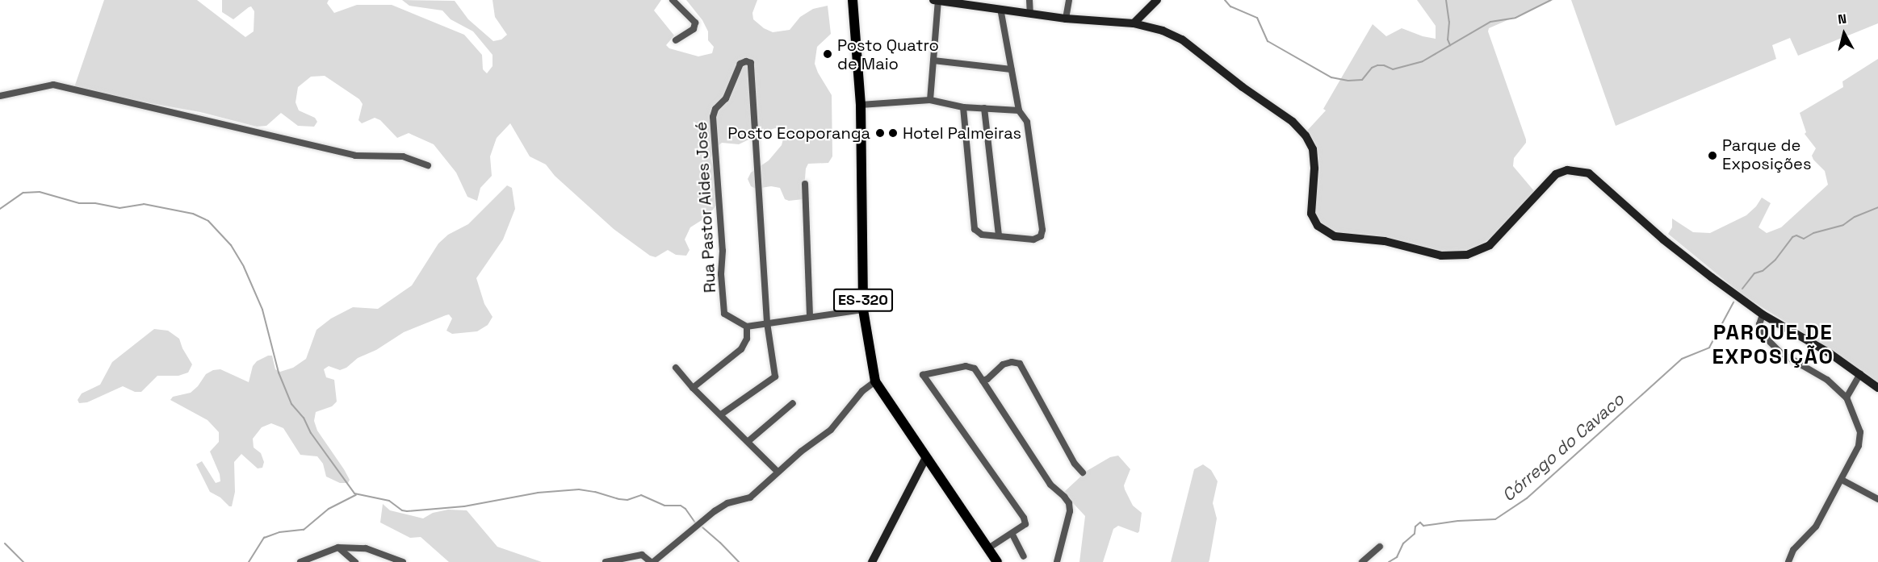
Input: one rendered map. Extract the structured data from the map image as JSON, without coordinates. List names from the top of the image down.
{
  "streets": {
    "main road": ["ES-320"],
    "street": ["Rua Pastor Aides José"]
  },
  "districts": ["PARQUE DE EXPOSIÇÃO"],
  "water": ["Córrego do Cavaco"],
  "places": [
    "Posto Quatro de Maio",
    "Posto Ecoporanga",
    "Hotel Palmeiras",
    "Parque de Exposições"
  ],
  "north": "top"
}
